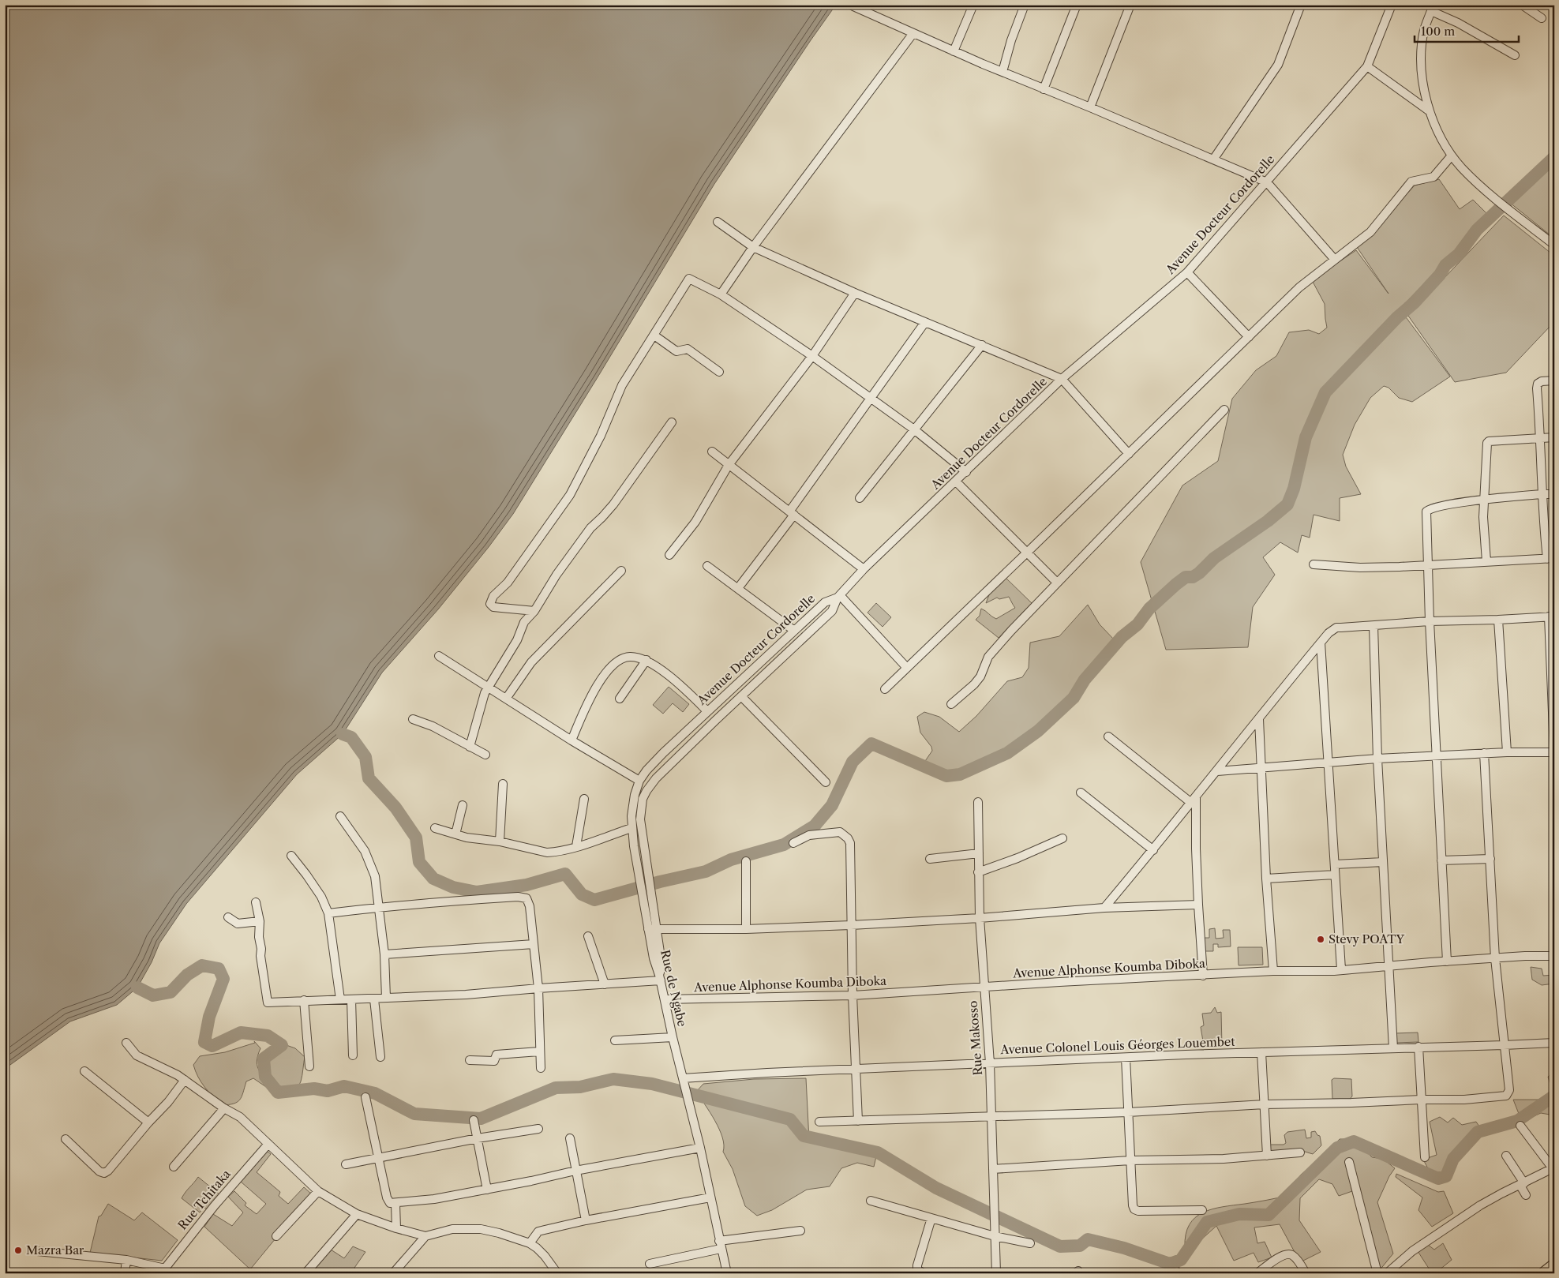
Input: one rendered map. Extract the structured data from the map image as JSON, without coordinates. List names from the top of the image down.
{
  "streets": {
    "street": [
      "Avenue Docteur Cordorelle",
      "Avenue Alphonse Koumba Diboka",
      "Rue de Ngabe",
      "Rue Makosso",
      "Avenue Colonel Louis Géorges Louembet",
      "Rue Tchitaka"
    ]
  },
  "crossings": [
    ["Avenue Docteur Cordorelle", "Rue de Ngabe"],
    ["Avenue Alphonse Koumba Diboka", "Rue de Ngabe"],
    ["Avenue Alphonse Koumba Diboka", "Rue Makosso"],
    ["Rue de Ngabe", "Avenue Colonel Louis Géorges Louembet"],
    ["Rue Makosso", "Avenue Colonel Louis Géorges Louembet"]
  ],
  "places": ["Stevy POATY", "Mazra Bar"],
  "scale_bar": "100 m"
}
